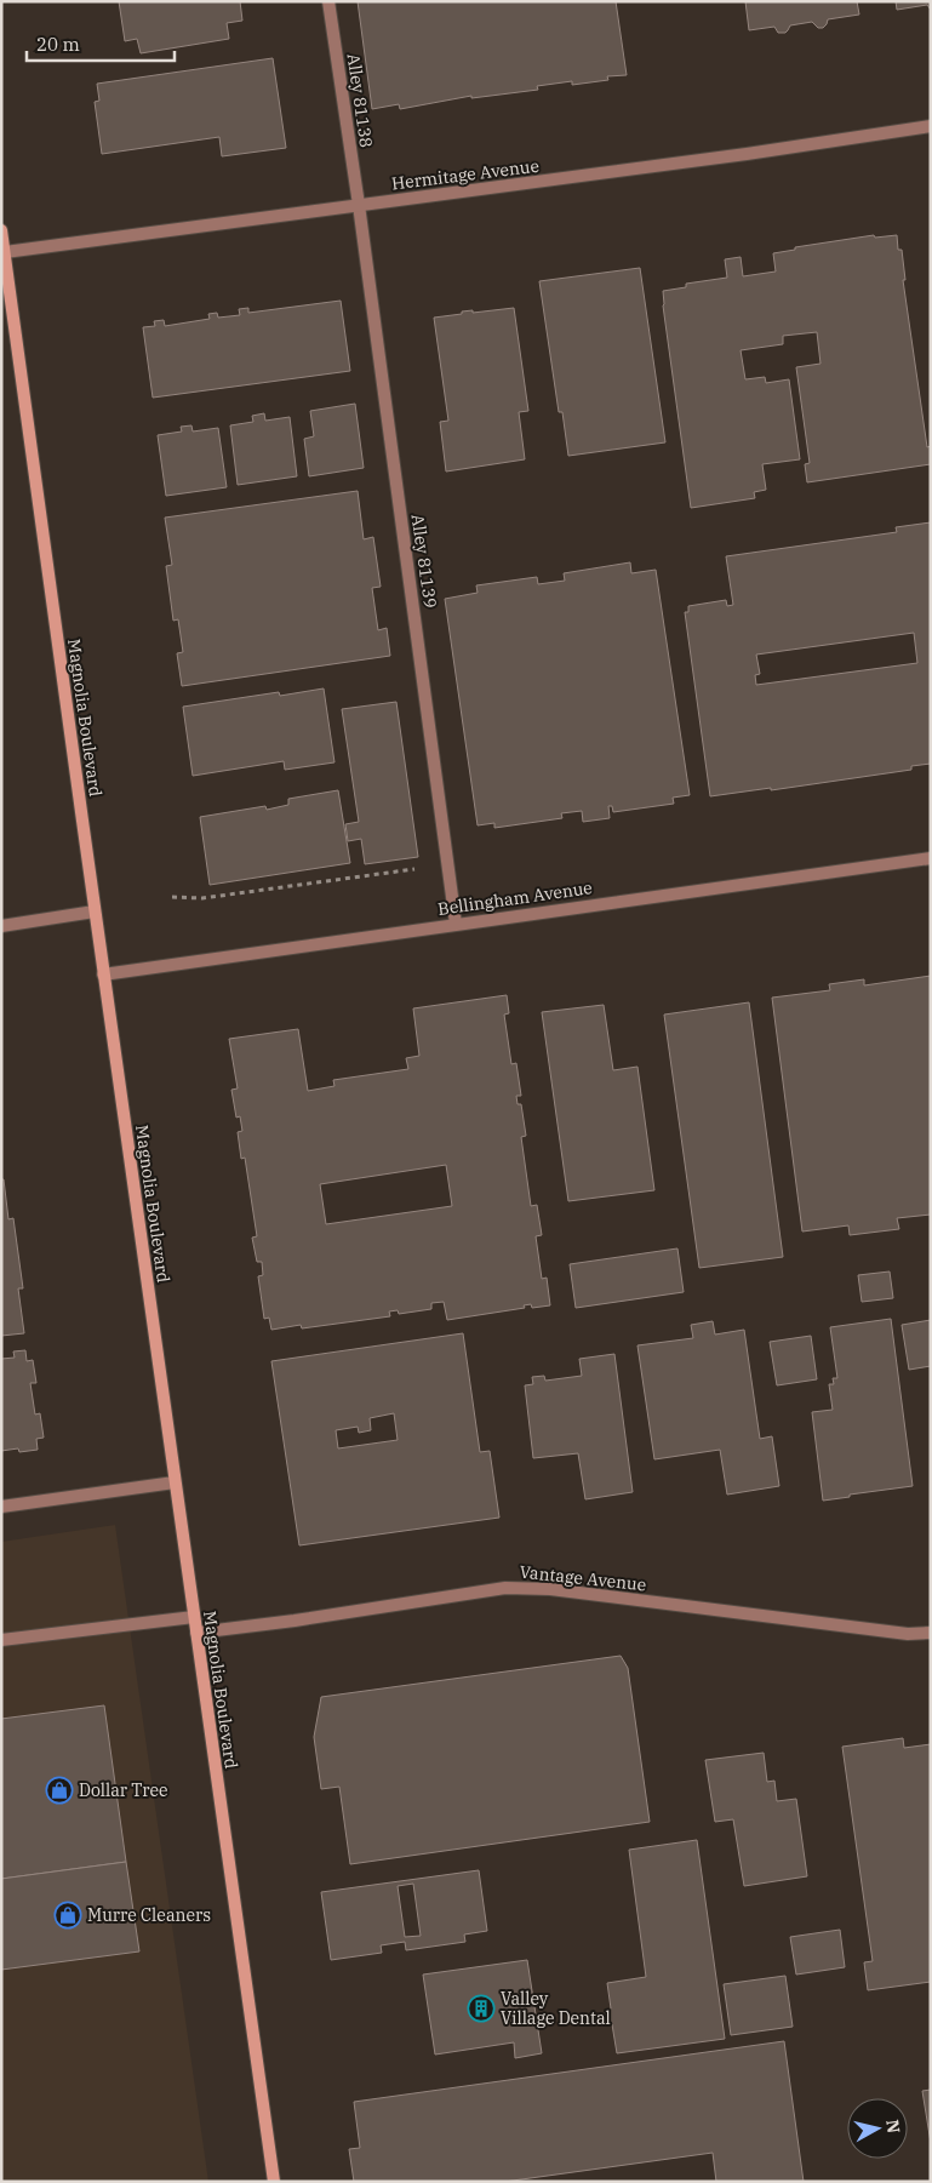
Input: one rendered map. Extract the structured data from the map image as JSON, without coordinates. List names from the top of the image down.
{
  "streets": {
    "main road": ["Magnolia Boulevard"],
    "street": [
      "Alley 81138",
      "Hermitage Avenue",
      "Alley 81139",
      "Bellingham Avenue",
      "Vantage Avenue"
    ]
  },
  "crossings": [
    ["Alley 81138", "Hermitage Avenue"],
    ["Alley 81138", "Alley 81139"],
    ["Hermitage Avenue", "Alley 81139"],
    ["Hermitage Avenue", "Magnolia Boulevard"],
    ["Alley 81139", "Bellingham Avenue"],
    ["Magnolia Boulevard", "Bellingham Avenue"],
    ["Magnolia Boulevard", "Vantage Avenue"]
  ],
  "places": {
    "shop": ["Dollar Tree", "Murre Cleaners"],
    "building": ["Valley Village Dental"]
  },
  "scale_bar": "20 m",
  "north": "right"
}
